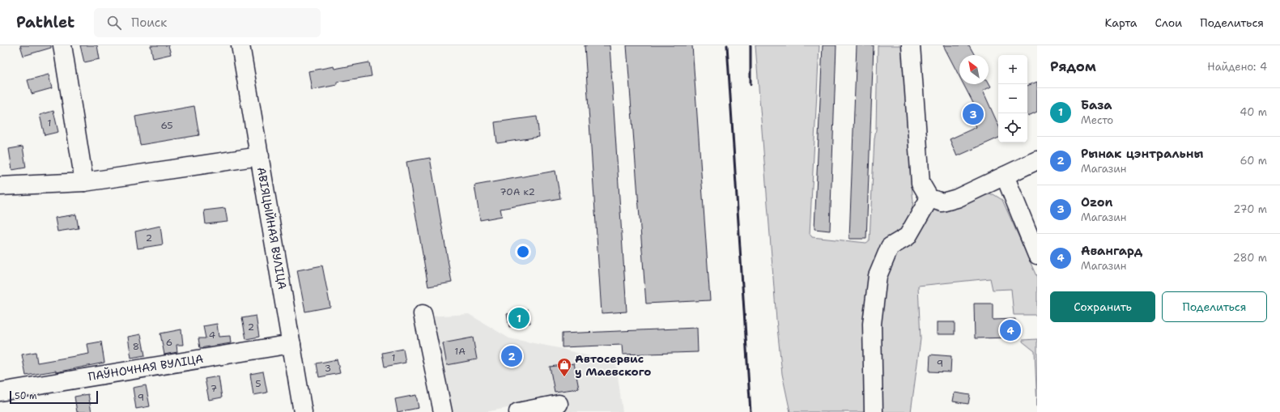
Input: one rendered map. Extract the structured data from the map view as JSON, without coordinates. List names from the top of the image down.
{
  "streets": {
    "street": ["АВІЯЦЫЙНАЯ ВУЛІЦА", "ПАЎНОЧНАЯ ВУЛІЦА"]
  },
  "crossings": [
    ["АВІЯЦЫЙНАЯ ВУЛІЦА", "ПАЎНОЧНАЯ ВУЛІЦА"]
  ],
  "places": {
    "shop": ["Автосервис у Маевского"]
  },
  "house_numbers": [
    "1",
    "65",
    "70А к2",
    "2",
    "2",
    "4",
    "6",
    "8",
    "1А",
    "1",
    "9",
    "3",
    "5",
    "7",
    "9"
  ],
  "scale_bar": "50 m",
  "north": "top left",
  "page": {
    "header": "Pathlet",
    "search": "Поиск",
    "nav": ["Карта", "Слои", "Поделиться"],
    "heading": ["Рядом", "Найдено: 4"],
    "map_buttons": ["+", "−"],
    "list": [
      {
        "mark": "1",
        "name": "База",
        "note": "Место",
        "value": "40 m"
      },
      {
        "mark": "2",
        "name": "Рынак цэнтральны",
        "note": "Магазин",
        "value": "60 m"
      },
      {
        "mark": "3",
        "name": "Ozon",
        "note": "Магазин",
        "value": "270 m"
      },
      {
        "mark": "4",
        "name": "Авангард",
        "note": "Магазин",
        "value": "280 m"
      }
    ],
    "pins": [
      "3",
      "1",
      "4",
      "2"
    ],
    "buttons": ["Сохранить", "Поделиться"],
    "scale": "50 m"
  }
}
